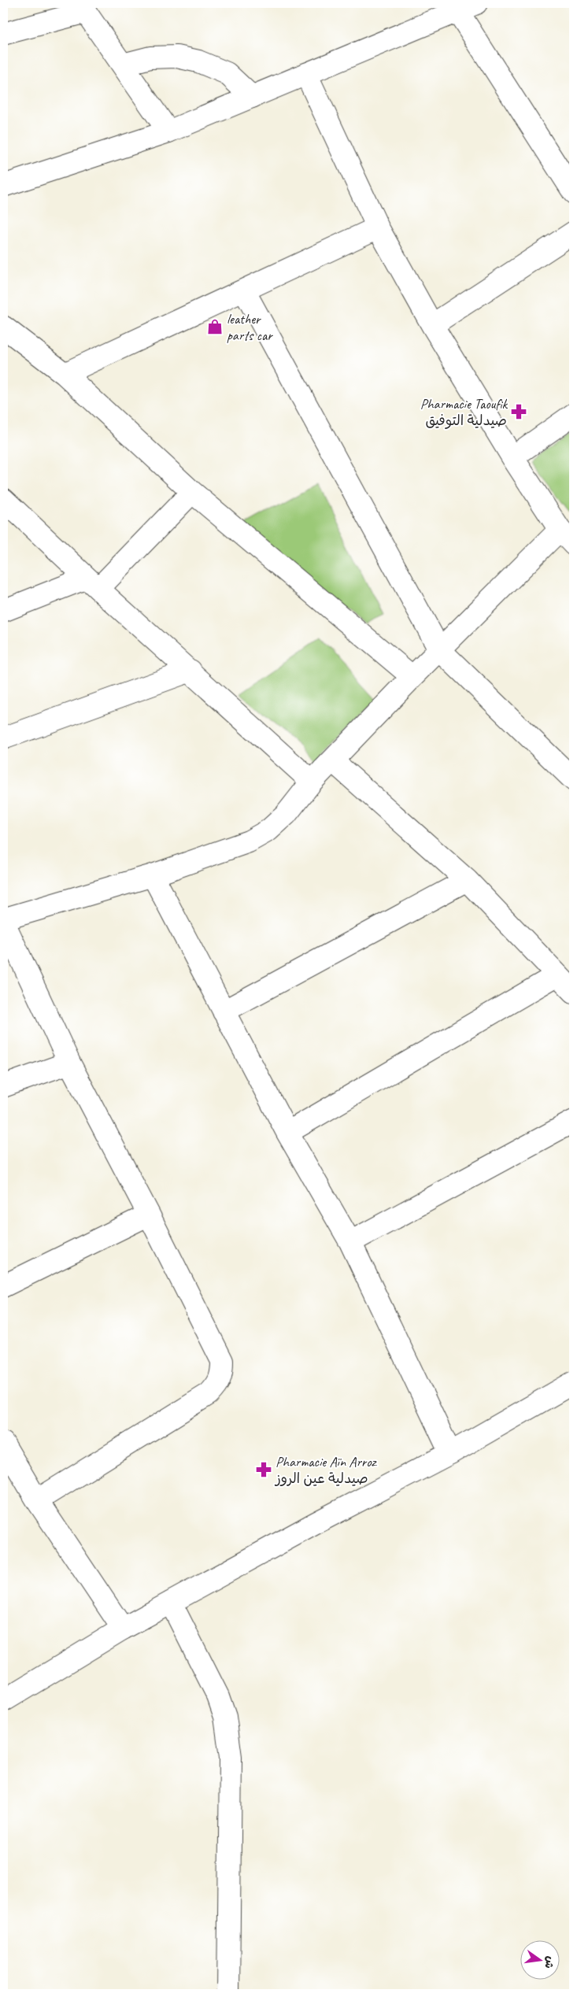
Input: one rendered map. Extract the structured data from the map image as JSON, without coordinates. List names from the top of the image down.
{
  "places": {
    "shop": ["leather parts car"],
    "pharmacy": ["Pharmacie Taoufik صيدلية التوفيق", "Pharmacie Aïn Arroz صيدلية عين الروز"]
  },
  "north": "right"
}
